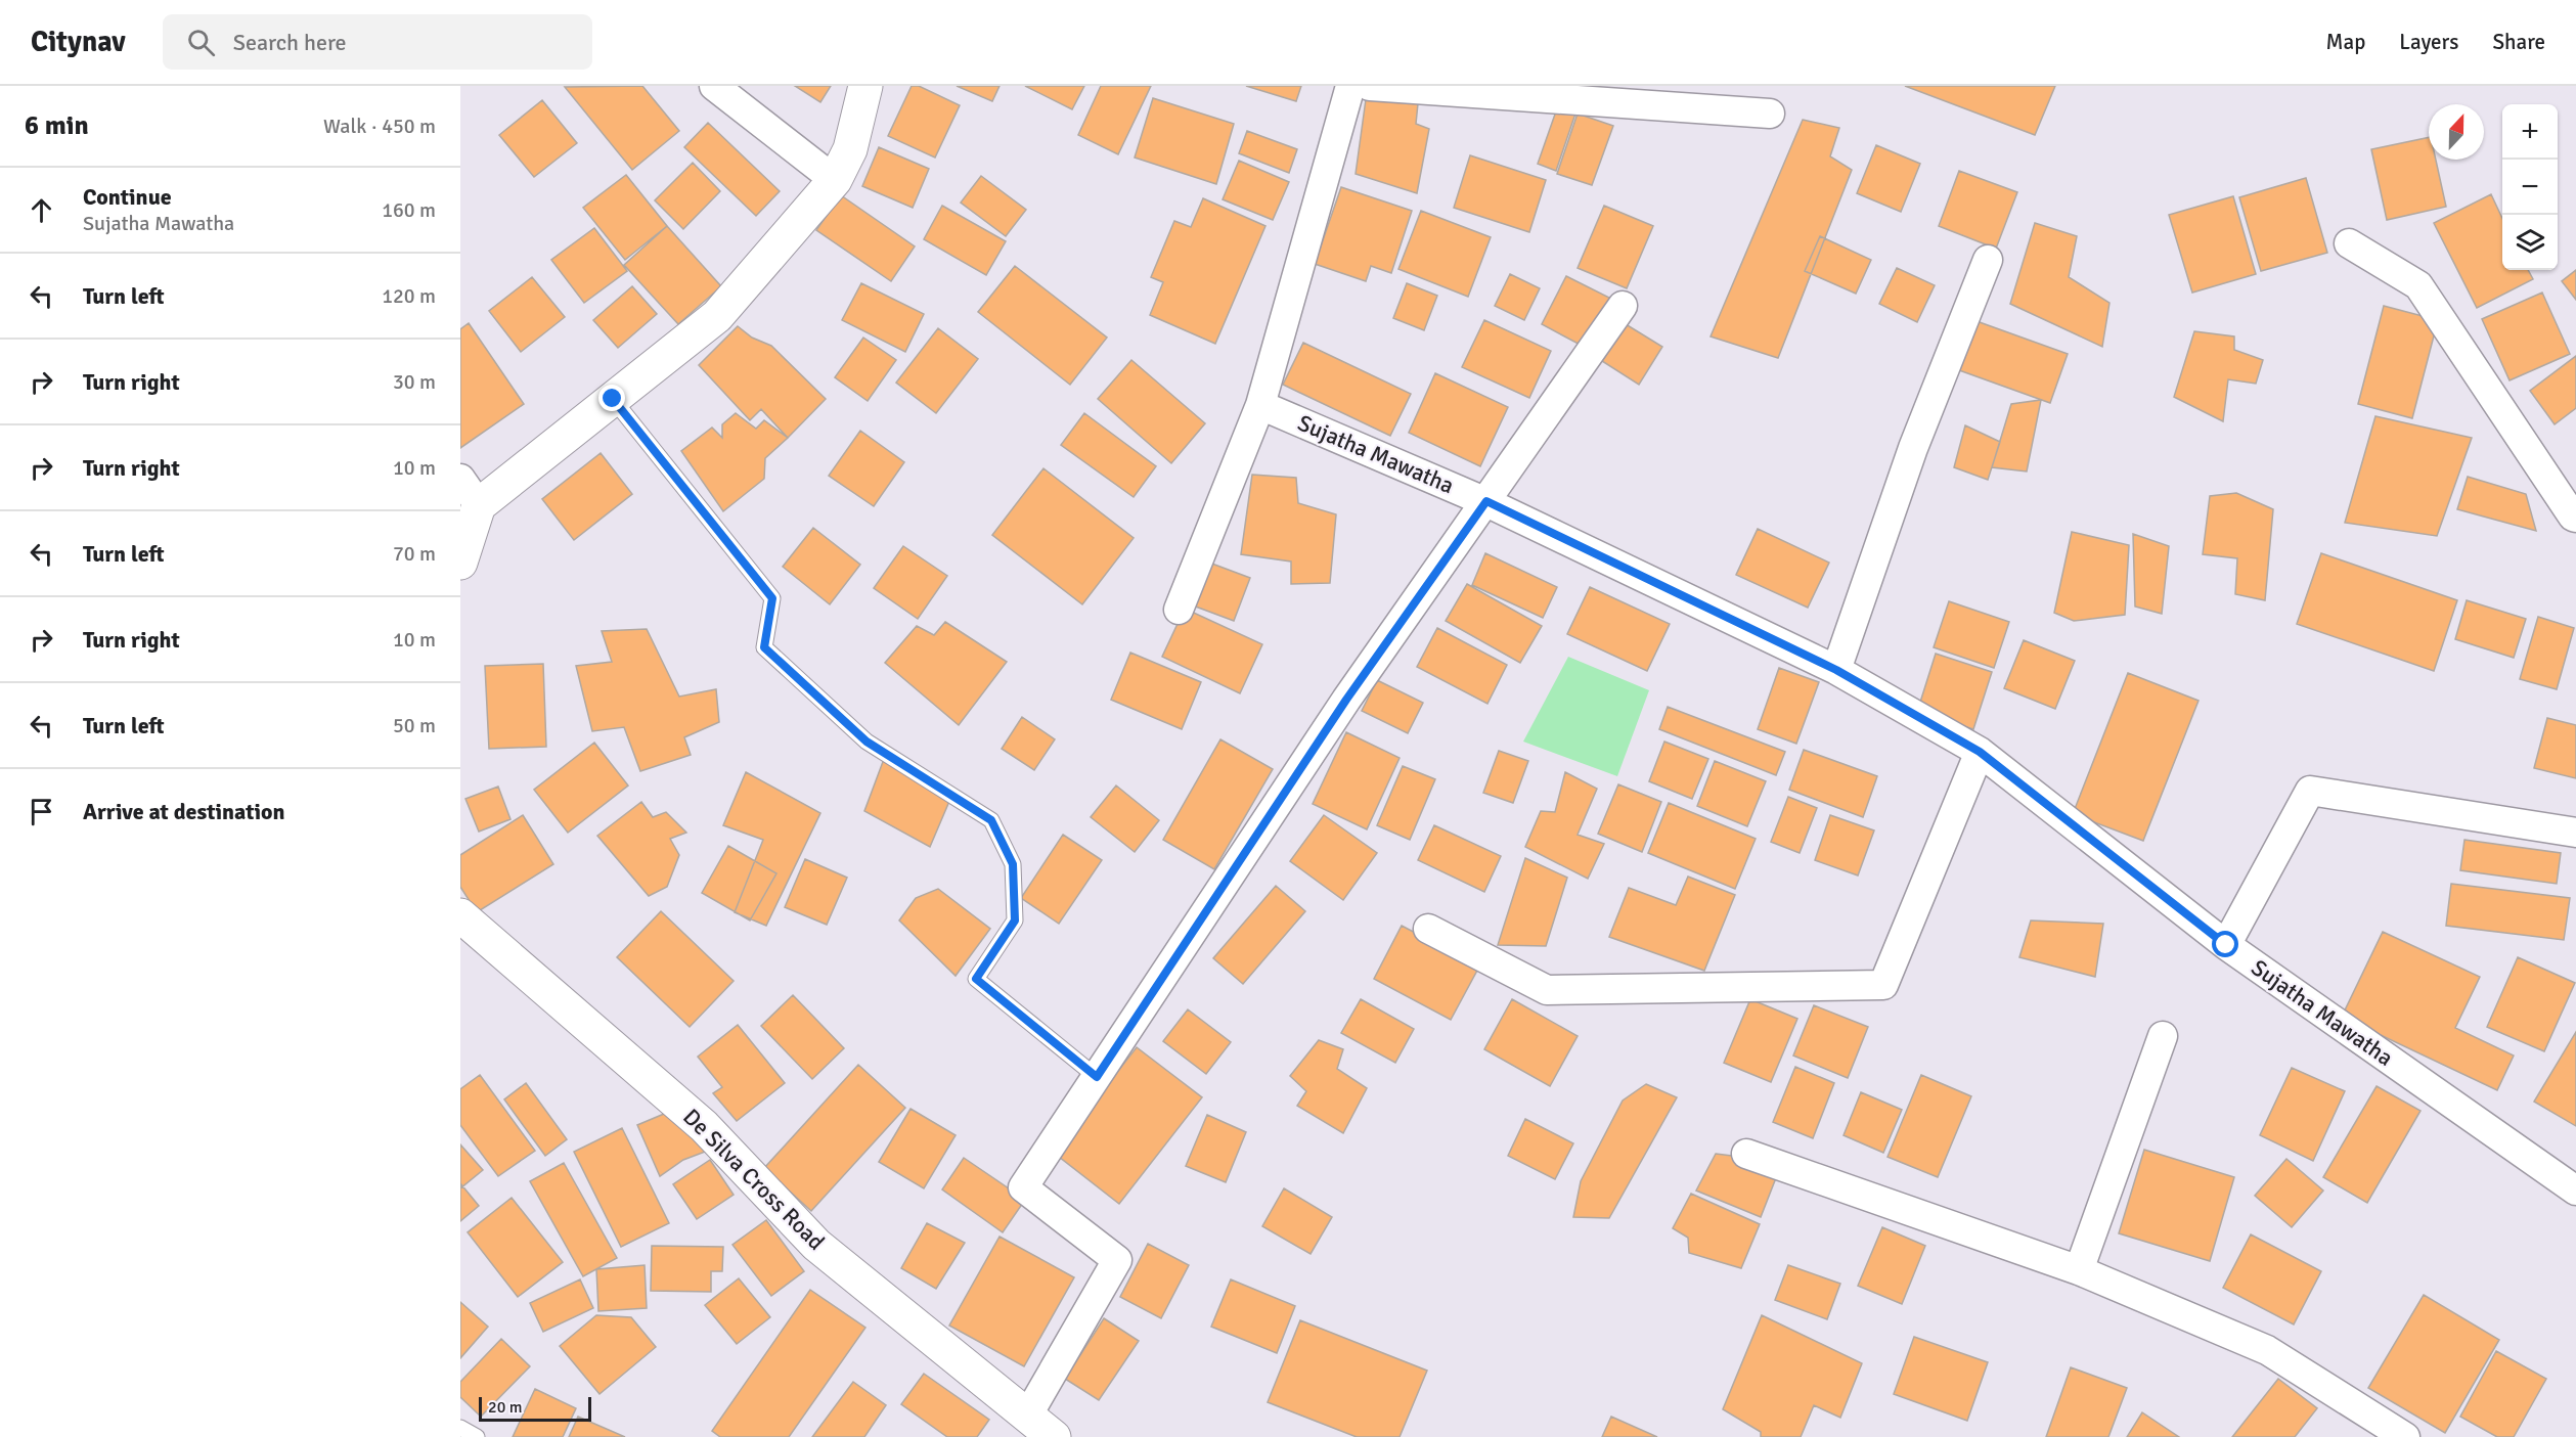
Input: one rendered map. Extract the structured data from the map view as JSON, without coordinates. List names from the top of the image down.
{
  "streets": {
    "street": ["Sujatha Mawatha", "De Silva Cross Road"]
  },
  "scale_bar": "20 m",
  "north": "top",
  "page": {
    "header": "Citynav",
    "search": "Search here",
    "nav": ["Map", "Layers", "Share"],
    "heading": ["6 min", "Walk · 450 m"],
    "map_buttons": ["+", "−"],
    "list": [
      ["Continue", "Sujatha Mawatha", "160 m"],
      ["Turn left", "120 m"],
      ["Turn right", "30 m"],
      ["Turn right", "10 m"],
      ["Turn left", "70 m"],
      ["Turn right", "10 m"],
      ["Turn left", "50 m"],
      "Arrive at destination"
    ],
    "scale": "20 m"
  }
}
